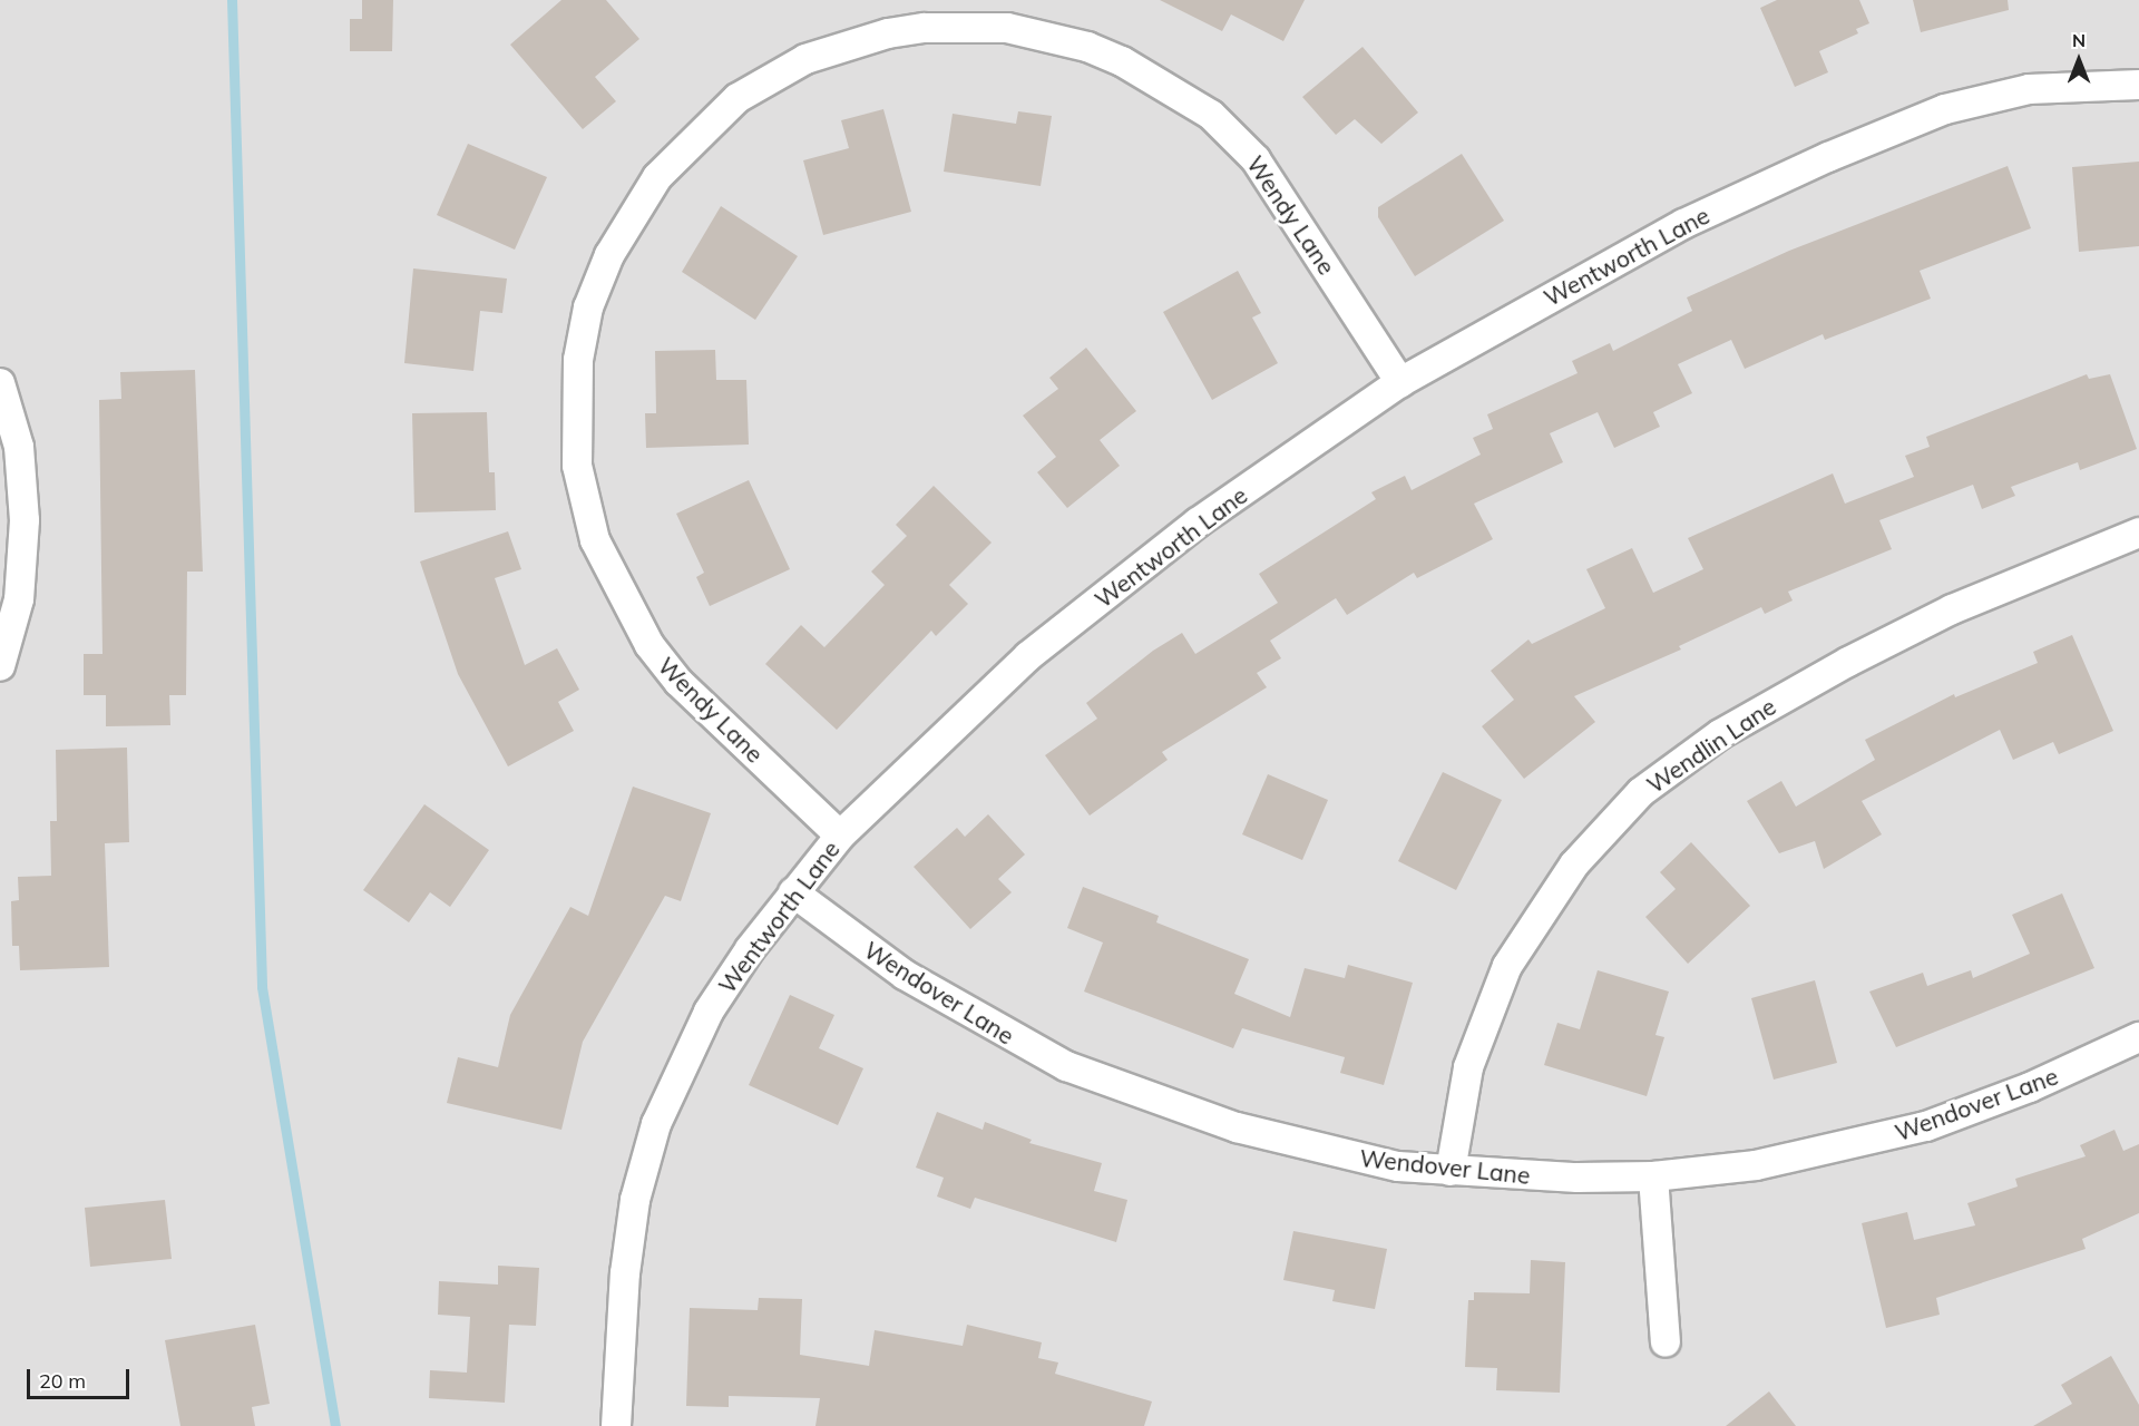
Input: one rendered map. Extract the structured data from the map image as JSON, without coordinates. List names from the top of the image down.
{
  "streets": {
    "street": [
      "Wendy Lane",
      "Wentworth Lane",
      "Wendlin Lane",
      "Wendover Lane"
    ]
  },
  "crossings": [
    ["Wendy Lane", "Wentworth Lane"],
    ["Wentworth Lane", "Wendover Lane"],
    ["Wendlin Lane", "Wendover Lane"]
  ],
  "scale_bar": "20 m",
  "north": "top"
}
